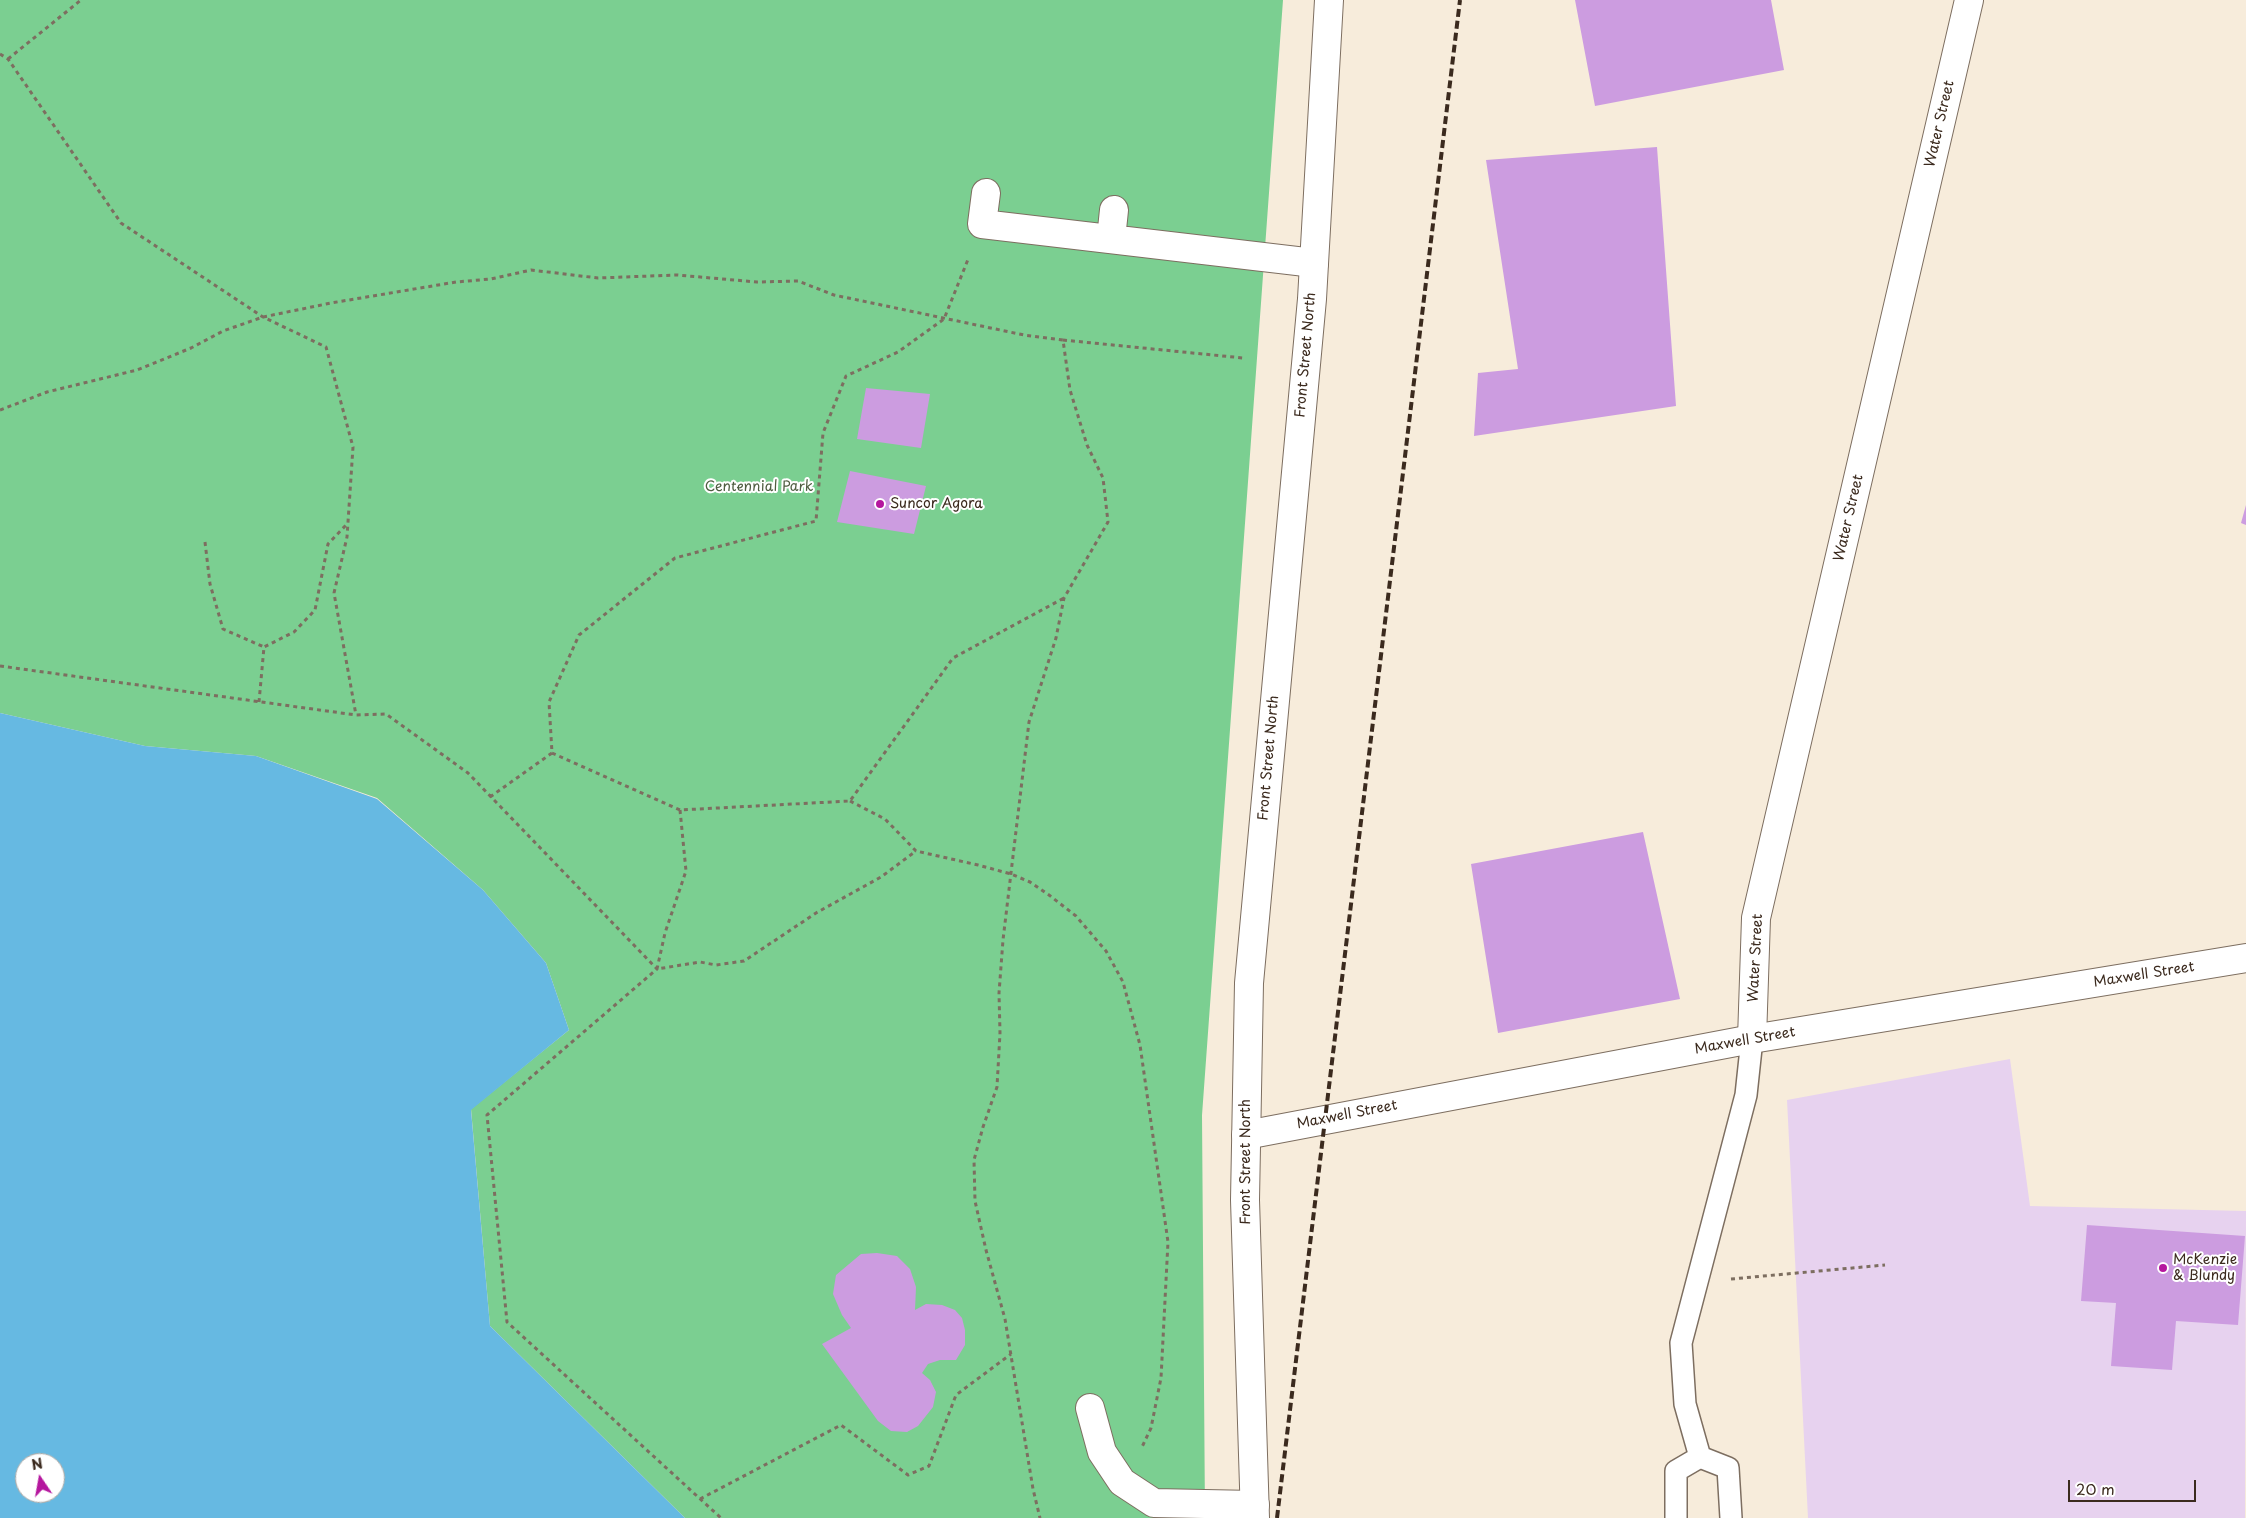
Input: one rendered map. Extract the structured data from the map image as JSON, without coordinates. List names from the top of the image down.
{
  "streets": {
    "street": ["Water Street", "Front Street North", "Maxwell Street"]
  },
  "crossings": [
    ["Water Street", "Maxwell Street"],
    ["Front Street North", "Maxwell Street"]
  ],
  "parks": ["Centennial Park"],
  "places": ["Suncor Agora", "McKenzie & Blundy"],
  "scale_bar": "20 m",
  "north": "top"
}
